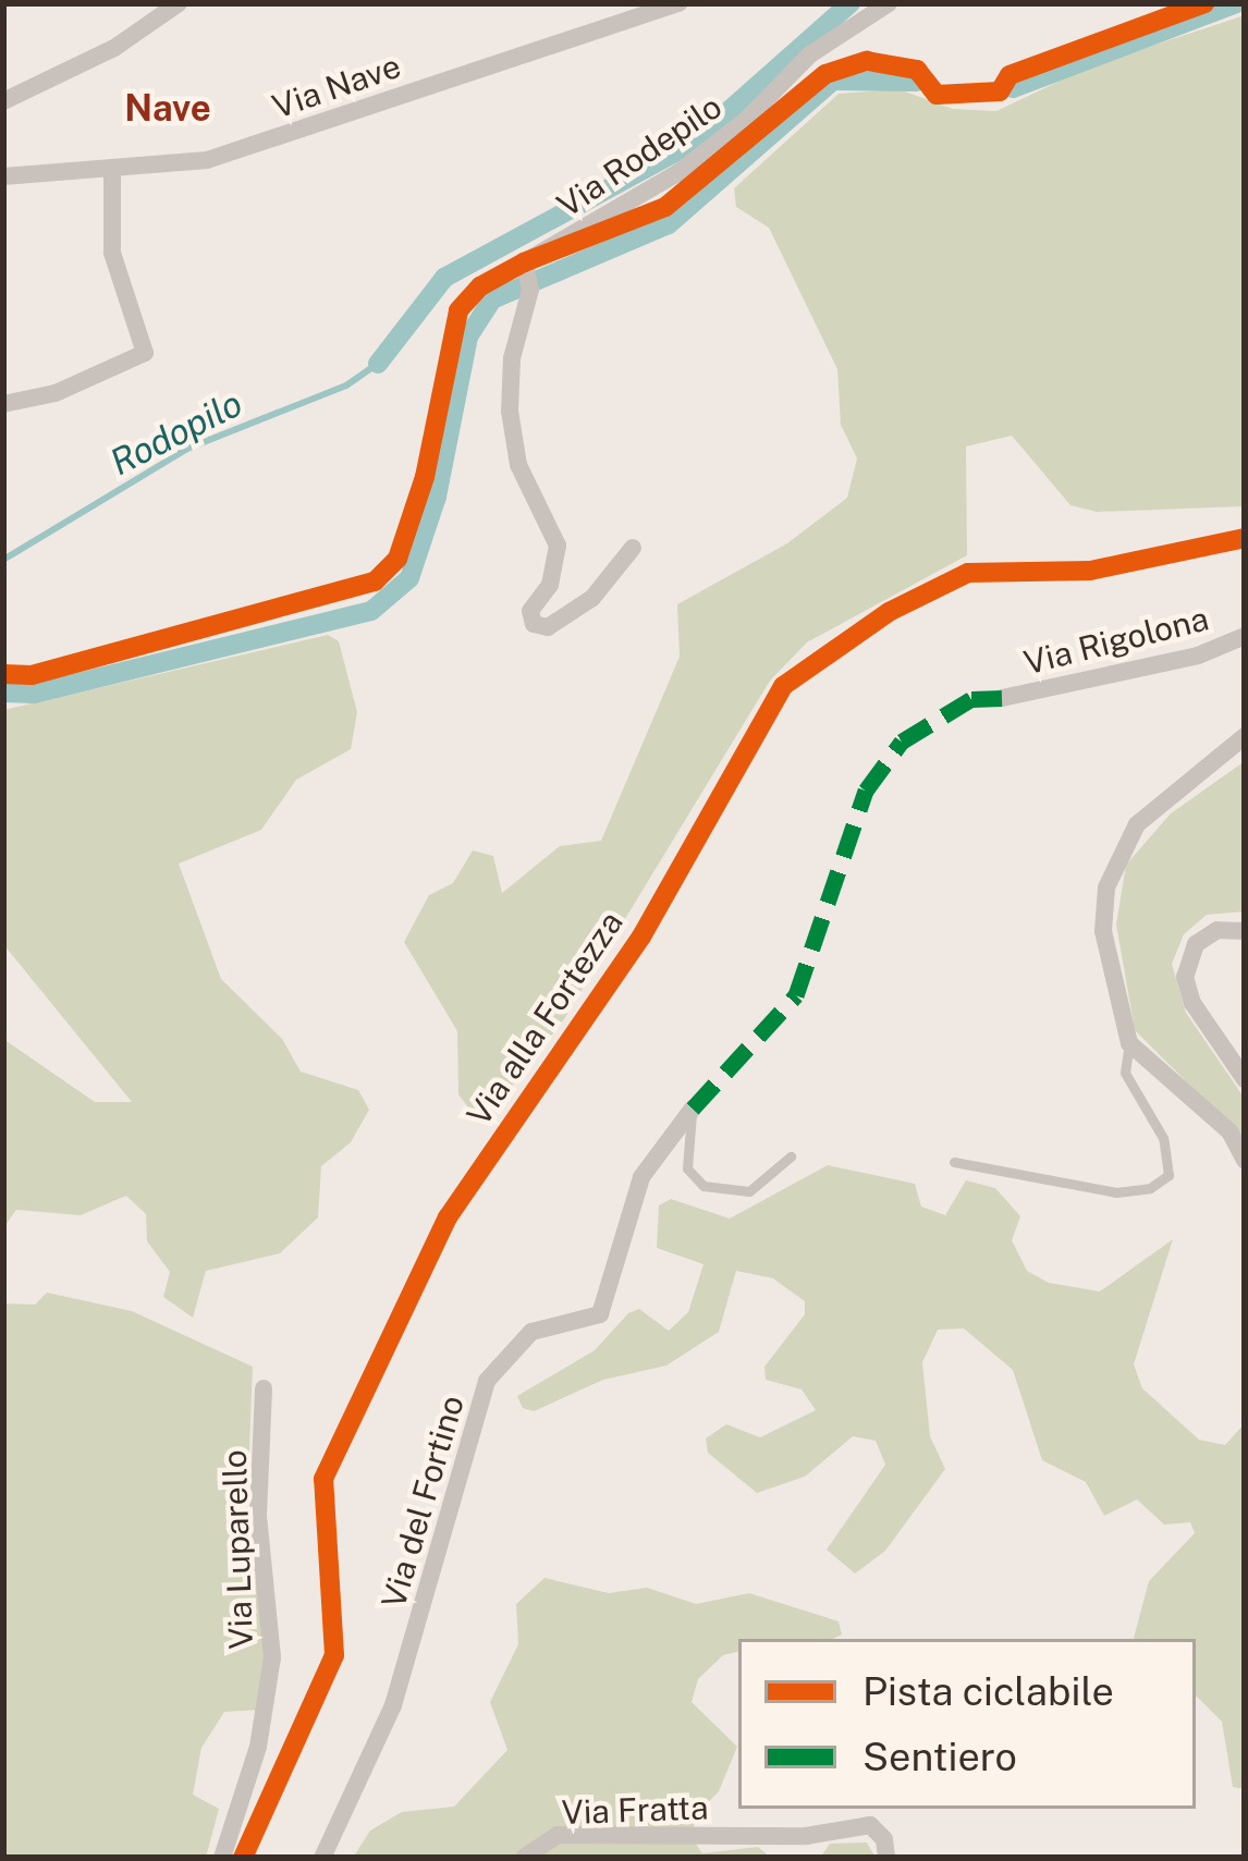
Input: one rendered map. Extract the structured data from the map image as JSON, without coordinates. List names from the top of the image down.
{
  "streets": {
    "street": [
      "Via Nave",
      "Via Rodepilo",
      "Via Rigolona",
      "Via alla Fortezza",
      "Via del Fortino",
      "Via Luparello",
      "Via Fratta"
    ]
  },
  "districts": ["Nave"],
  "water": ["Rodopilo"],
  "legend": ["Pista ciclabile", "Sentiero"]
}
